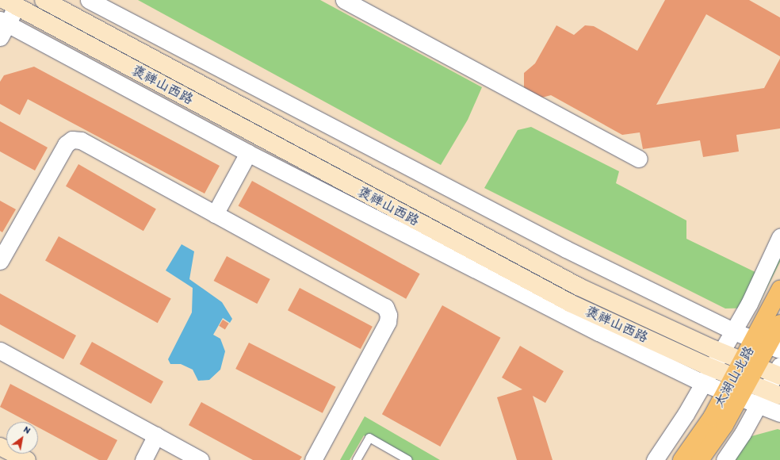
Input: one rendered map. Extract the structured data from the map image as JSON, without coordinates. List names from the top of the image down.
{
  "streets": {
    "main road": ["褒禅山西路", "太湖山北路"]
  },
  "crossings": [
    ["褒禅山西路", "太湖山北路"]
  ],
  "north": "top right"
}
